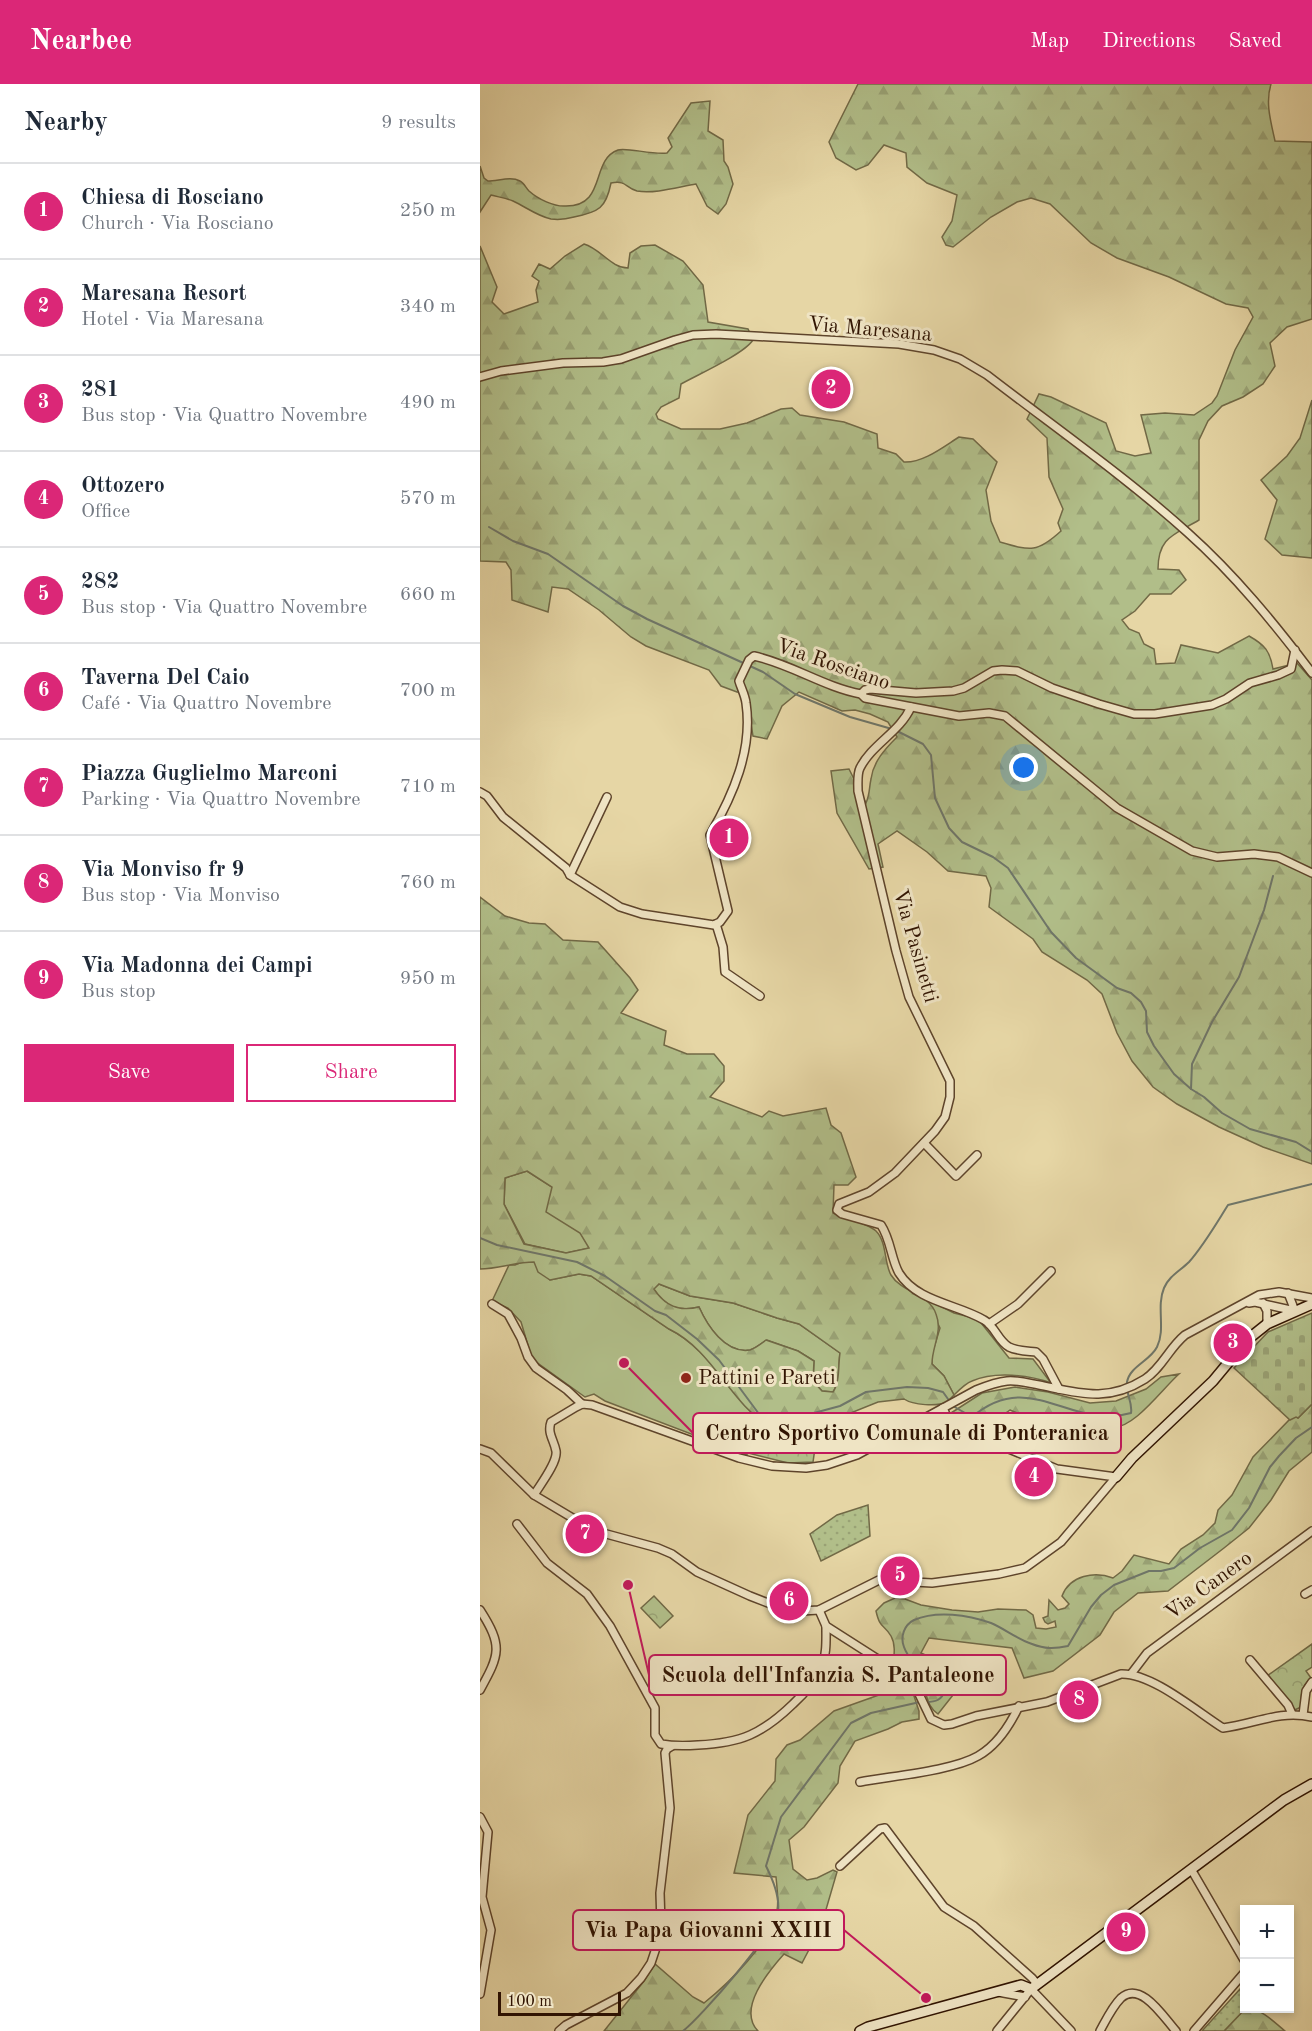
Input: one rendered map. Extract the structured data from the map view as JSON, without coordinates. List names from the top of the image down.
{
  "streets": {
    "street": [
      "Via Maresana",
      "Via Rosciano",
      "Via Pasinetti",
      "Via Canero"
    ]
  },
  "crossings": [
    ["Via Rosciano", "Via Pasinetti"]
  ],
  "places": [
    "Centro Sportivo Comunale di Ponteranica",
    "Pattini e Pareti",
    "Scuola dell'Infanzia S. Pantaleone",
    "Via Papa Giovanni XXIII"
  ],
  "scale_bar": "100 m",
  "page": {
    "header": "Nearbee",
    "nav": ["Map", "Directions", "Saved"],
    "heading": ["Nearby", "9 results"],
    "list": [
      {
        "mark": "1",
        "name": "Chiesa di Rosciano",
        "note": "Church · Via Rosciano",
        "value": "250 m"
      },
      {
        "mark": "2",
        "name": "Maresana Resort",
        "note": "Hotel · Via Maresana",
        "value": "340 m"
      },
      {
        "mark": "3",
        "name": "281",
        "note": "Bus stop · Via Quattro Novembre",
        "value": "490 m"
      },
      {
        "mark": "4",
        "name": "Ottozero",
        "note": "Office",
        "value": "570 m"
      },
      {
        "mark": "5",
        "name": "282",
        "note": "Bus stop · Via Quattro Novembre",
        "value": "660 m"
      },
      {
        "mark": "6",
        "name": "Taverna Del Caio",
        "note": "Café · Via Quattro Novembre",
        "value": "700 m"
      },
      {
        "mark": "7",
        "name": "Piazza Guglielmo Marconi",
        "note": "Parking · Via Quattro Novembre",
        "value": "710 m"
      },
      {
        "mark": "8",
        "name": "Via Monviso fr 9",
        "note": "Bus stop · Via Monviso",
        "value": "760 m"
      },
      {
        "mark": "9",
        "name": "Via Madonna dei Campi",
        "note": "Bus stop",
        "value": "950 m"
      }
    ],
    "pins": [
      "2",
      "1",
      "3",
      "4",
      "7",
      "5",
      "6",
      "8",
      "9"
    ],
    "buttons": ["Save", "Share"],
    "map_buttons": ["+", "−"],
    "scale": "100 m"
  }
}
